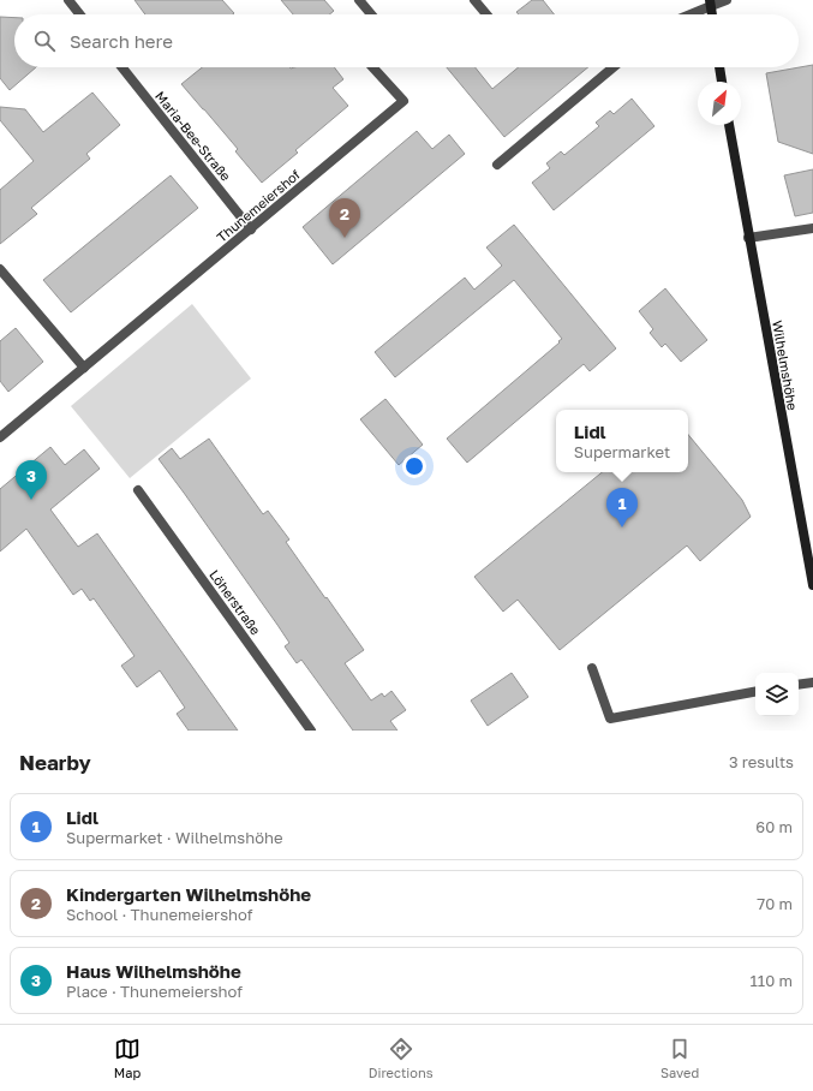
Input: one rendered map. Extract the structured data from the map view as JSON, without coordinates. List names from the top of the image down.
{
  "streets": {
    "main road": ["Wilhelmshöhe"],
    "street": ["Maria-Bee-Straße", "Thunemeiershof", "Löherstraße"]
  },
  "crossings": [
    ["Maria-Bee-Straße", "Thunemeiershof"]
  ],
  "north": "top right",
  "page": {
    "search": "Search here",
    "pins": ["2", "3", "1"],
    "popup": ["Lidl", "Supermarket"],
    "heading": ["Nearby", "3 results"],
    "list": [
      {
        "mark": "1",
        "name": "Lidl",
        "note": "Supermarket · Wilhelmshöhe",
        "value": "60 m"
      },
      {
        "mark": "2",
        "name": "Kindergarten Wilhelmshöhe",
        "note": "School · Thunemeiershof",
        "value": "70 m"
      },
      {
        "mark": "3",
        "name": "Haus Wilhelmshöhe",
        "note": "Place · Thunemeiershof",
        "value": "110 m"
      }
    ],
    "nav": ["Map", "Directions", "Saved"]
  }
}
